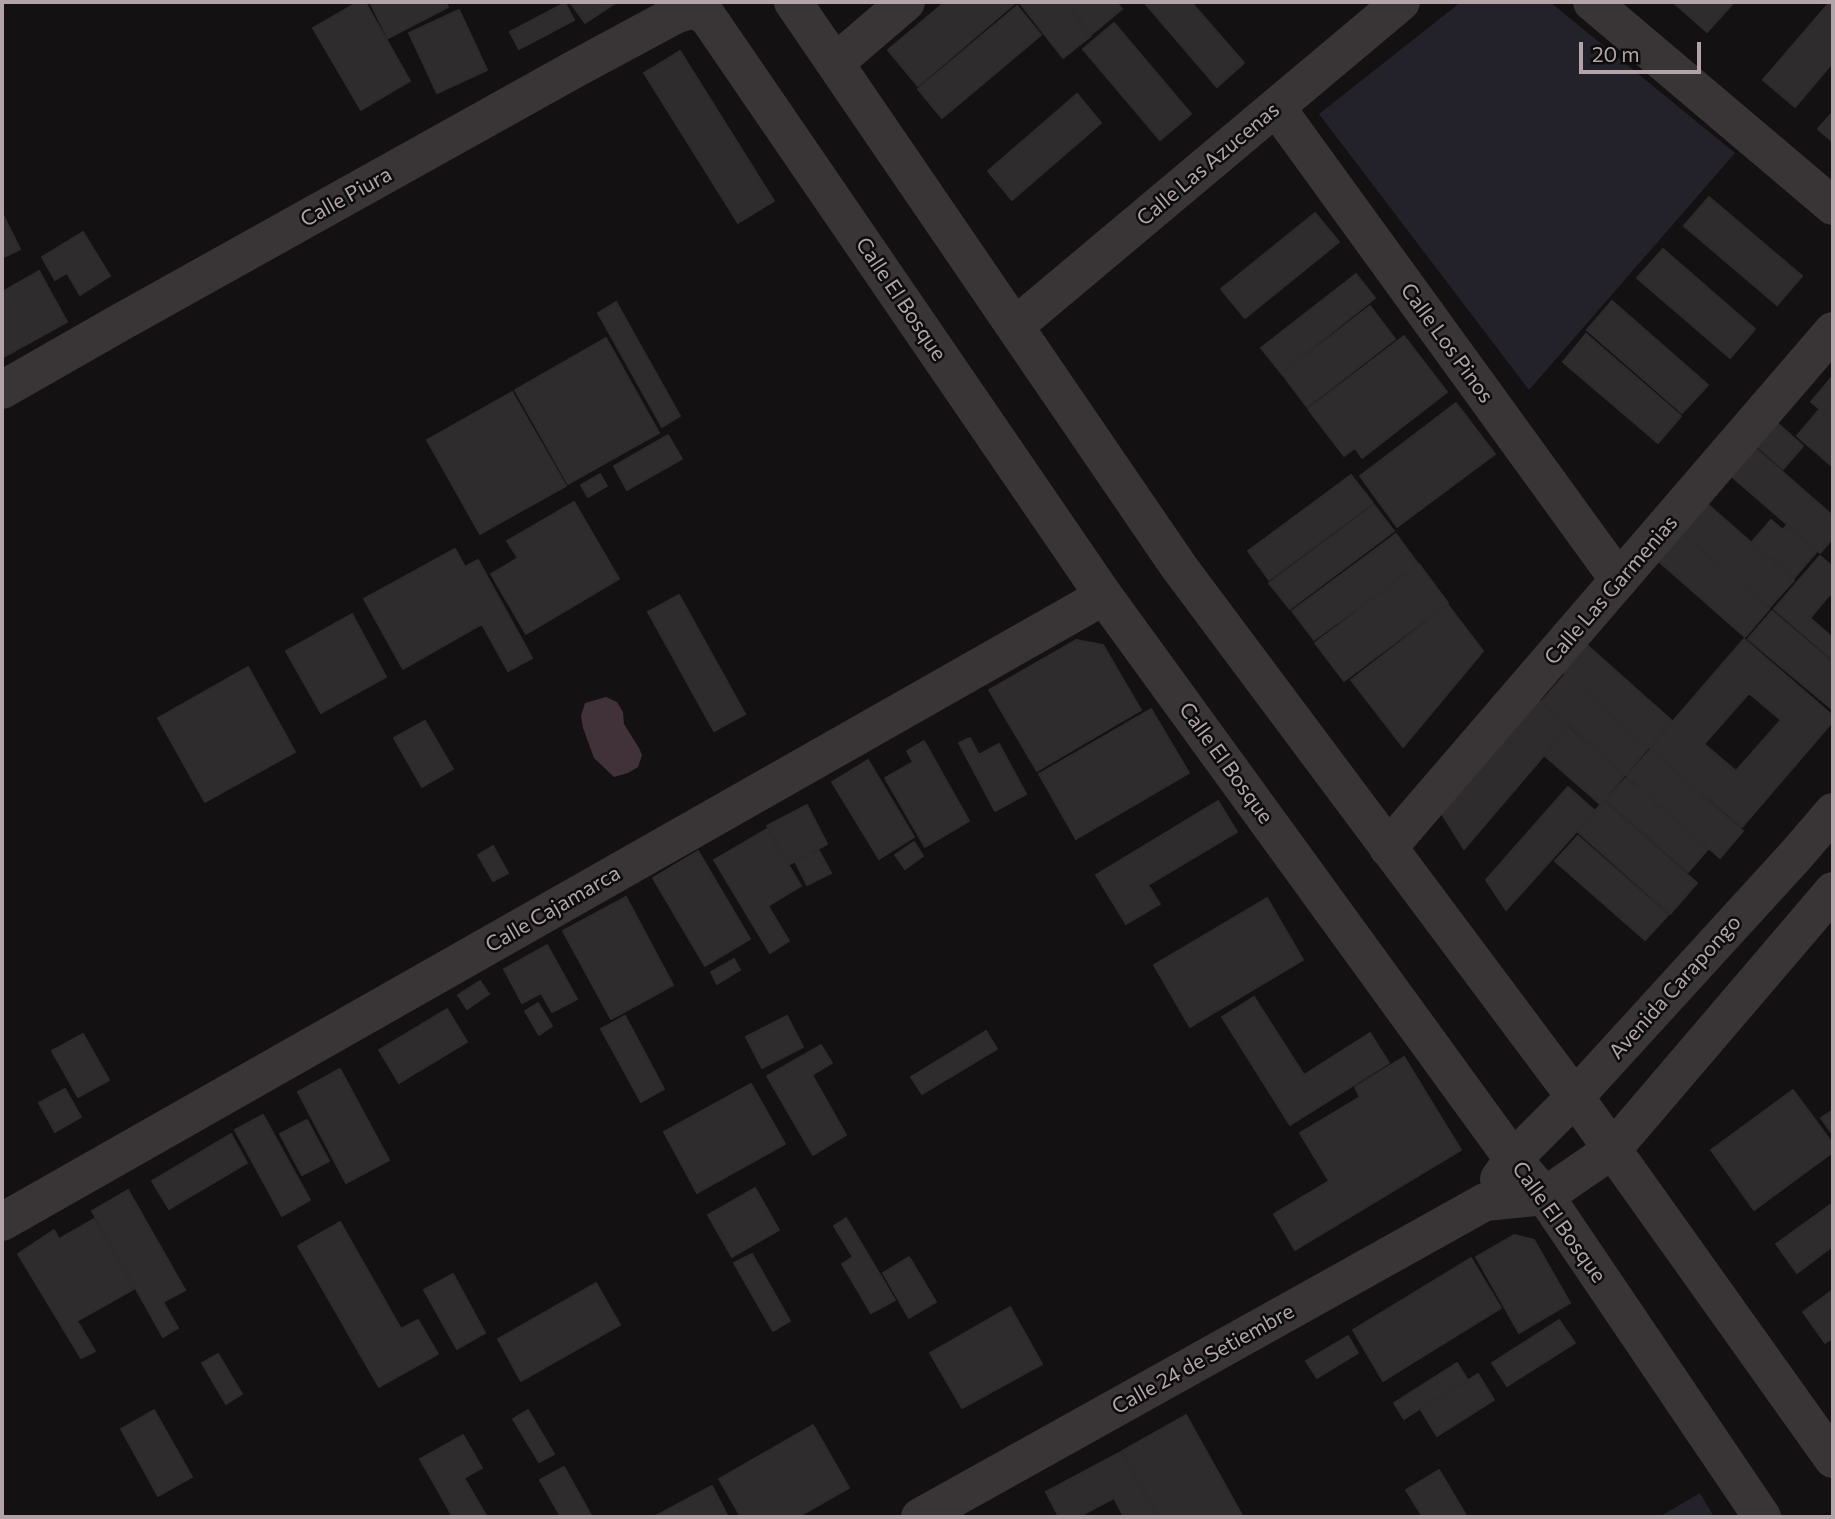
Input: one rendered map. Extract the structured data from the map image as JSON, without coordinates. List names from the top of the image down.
{
  "streets": {
    "street": [
      "Calle Las Azucenas",
      "Calle Piura",
      "Calle El Bosque",
      "Calle Los Pinos",
      "Calle Las Garmenias",
      "Calle Cajamarca",
      "Avenida Carapongo",
      "Calle 24 de Setiembre"
    ]
  },
  "crossings": [
    ["Calle Las Azucenas", "Calle Los Pinos"],
    ["Calle Piura", "Calle El Bosque"],
    ["Calle El Bosque", "Calle Cajamarca"],
    ["Calle El Bosque", "Avenida Carapongo"],
    ["Calle El Bosque", "Calle 24 de Setiembre"],
    ["Calle Los Pinos", "Calle Las Garmenias"],
    ["Avenida Carapongo", "Calle 24 de Setiembre"]
  ],
  "scale_bar": "20 m"
}
